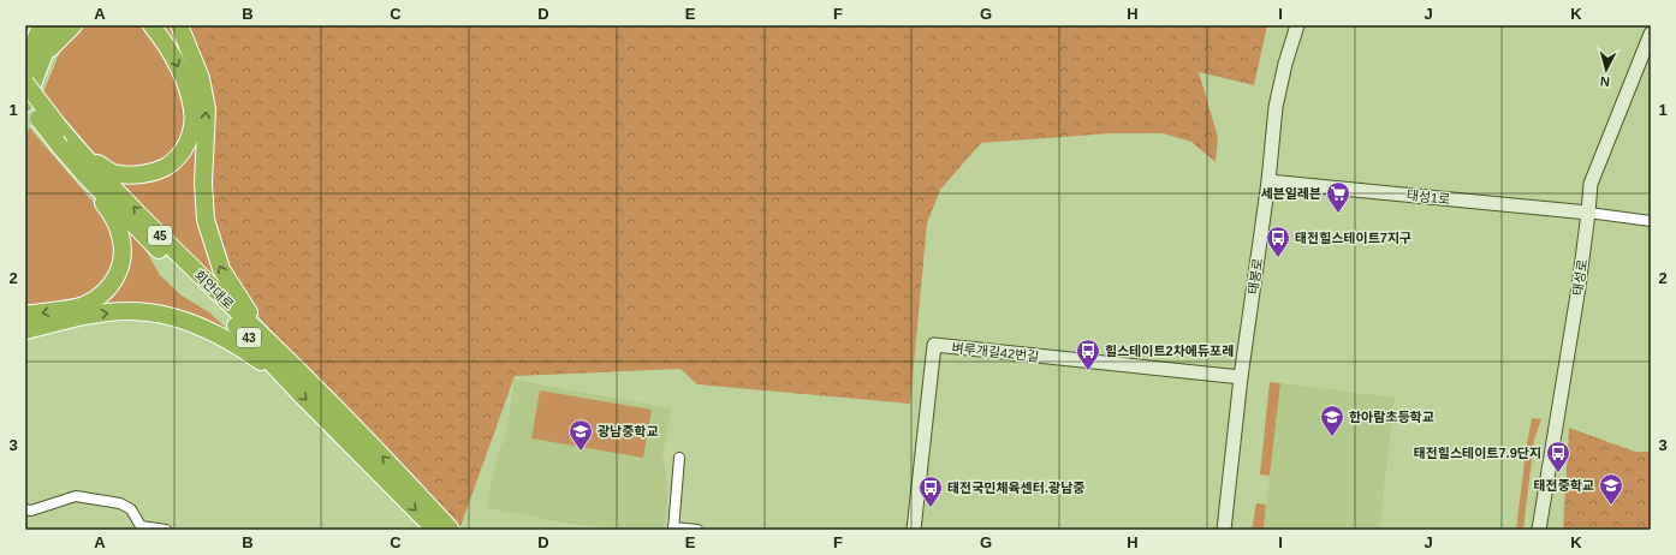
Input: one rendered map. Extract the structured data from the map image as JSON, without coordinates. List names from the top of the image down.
{
  "streets": {
    "highway": ["45", "회안대로", "43"],
    "street": [
      "태성1로",
      "태봉로",
      "태성로",
      "벼루개길42번길"
    ]
  },
  "crossings": [
    ["태성1로", "태봉로"],
    ["태성1로", "태성로"],
    ["태봉로", "벼루개길42번길"]
  ],
  "places": {
    "supermarket": ["세븐일레븐"],
    "bus stop": [
      "태전힐스테이트7지구",
      "힐스테이트2차에듀포레",
      "태전힐스테이트7.9단지",
      "태전국민체육센터.광남중"
    ],
    "school or university": ["한아람초등학교", "광남중학교", "태전중학교"]
  },
  "north": "bottom",
  "grid": {
    "columns": [
      "A",
      "B",
      "C",
      "D",
      "E",
      "F",
      "G",
      "H",
      "I",
      "J",
      "K"
    ],
    "rows": ["1", "2", "3"]
  }
}
